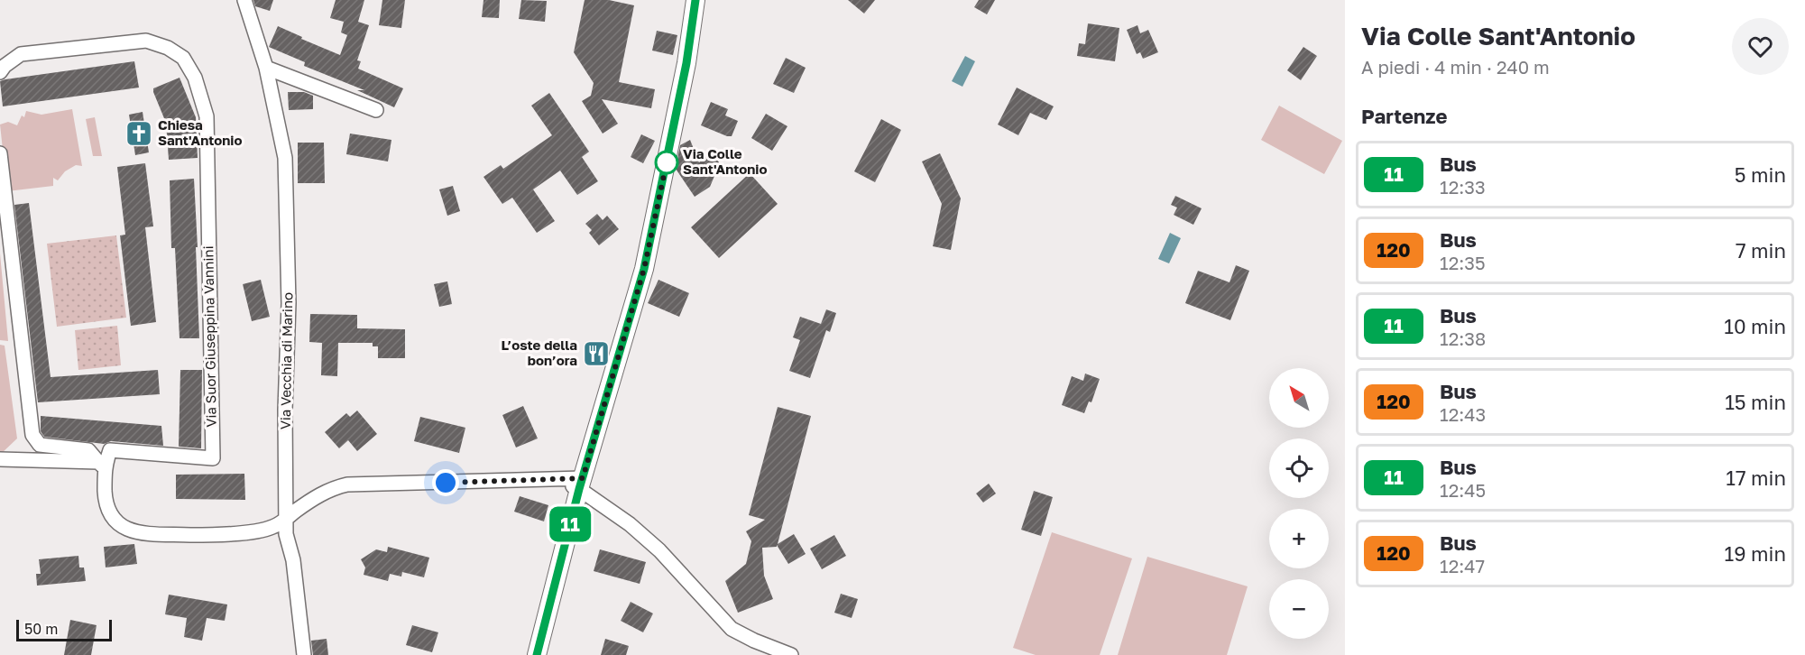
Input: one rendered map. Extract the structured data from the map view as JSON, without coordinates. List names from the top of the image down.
{
  "streets": {
    "street": ["Via Suor Giuseppina Vannini", "Via Vecchia di Marino"]
  },
  "places": {
    "church": ["Chiesa Sant'Antonio"],
    "other": ["Via Colle Sant'Antonio"],
    "restaurant": ["L’oste della bon’ora"]
  },
  "lines": ["bus line 11"],
  "scale_bar": "50 m",
  "north": "top left",
  "page": {
    "on_map": "11",
    "heading": [
      ["Via Colle Sant'Antonio", "A piedi · 4 min · 240 m"],
      "Partenze"
    ],
    "list": [
      {
        "mark": "11",
        "name": "Bus",
        "note": "12:33",
        "value": "5 min"
      },
      {
        "mark": "120",
        "name": "Bus",
        "note": "12:35",
        "value": "7 min"
      },
      {
        "mark": "11",
        "name": "Bus",
        "note": "12:38",
        "value": "10 min"
      },
      {
        "mark": "120",
        "name": "Bus",
        "note": "12:43",
        "value": "15 min"
      },
      {
        "mark": "11",
        "name": "Bus",
        "note": "12:45",
        "value": "17 min"
      },
      {
        "mark": "120",
        "name": "Bus",
        "note": "12:47",
        "value": "19 min"
      }
    ],
    "map_buttons": ["+", "−"],
    "scale": "50 m"
  }
}
